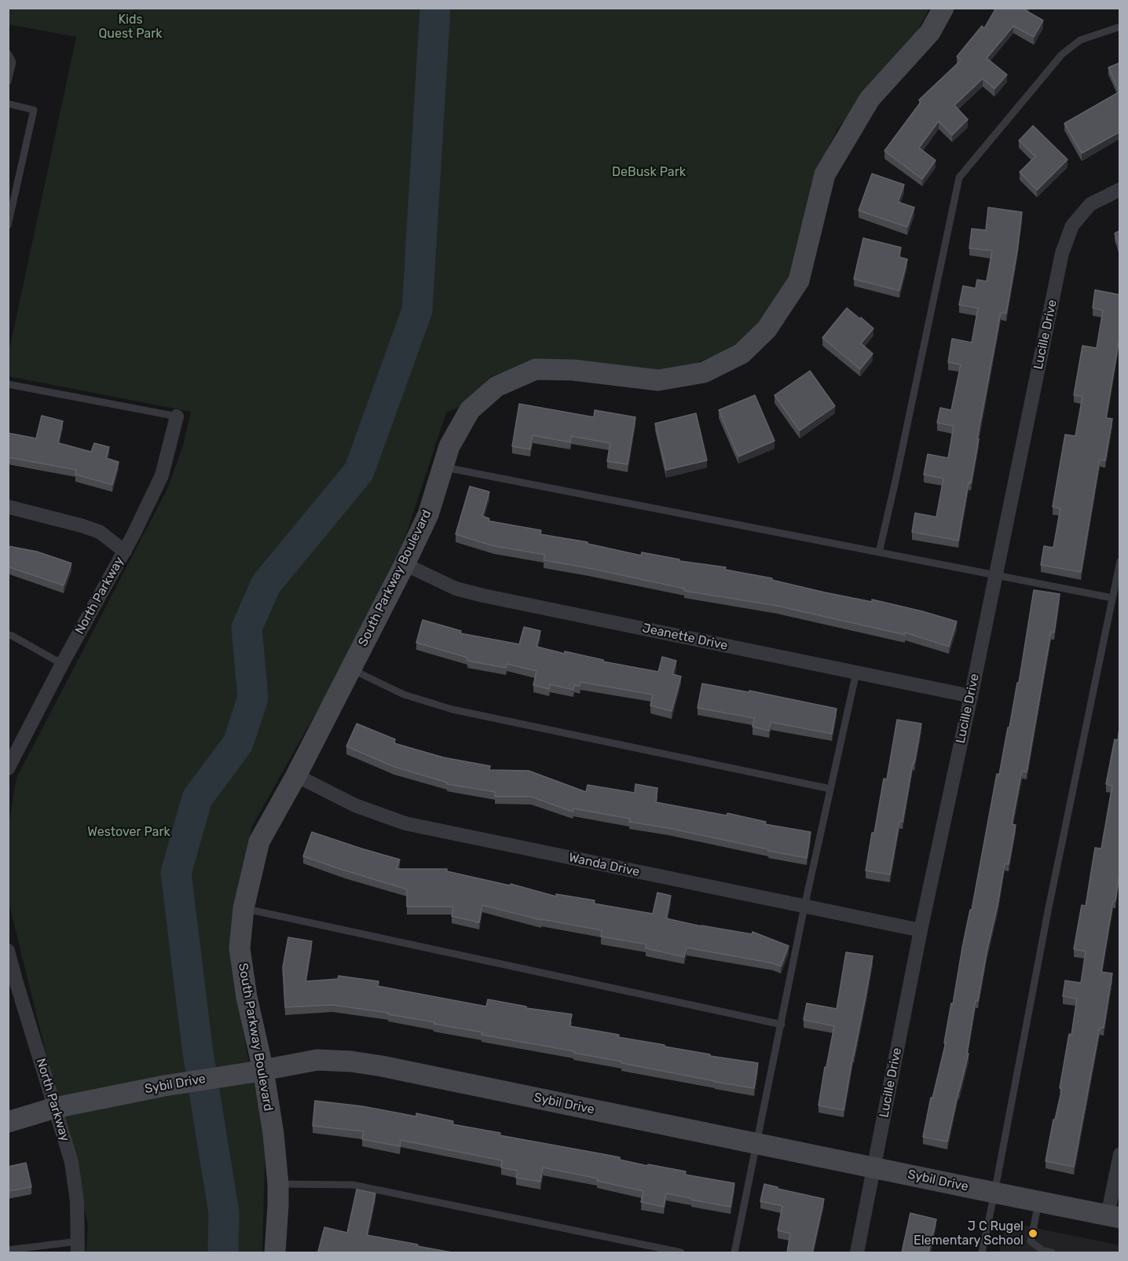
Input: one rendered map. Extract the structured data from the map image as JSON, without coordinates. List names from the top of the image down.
{
  "streets": {
    "street": [
      "Lucille Drive",
      "South Parkway Boulevard",
      "North Parkway",
      "Jeanette Drive",
      "Wanda Drive",
      "Sybil Drive"
    ]
  },
  "crossings": [
    ["Lucille Drive", "Jeanette Drive"],
    ["Lucille Drive", "Wanda Drive"],
    ["Lucille Drive", "Sybil Drive"],
    ["South Parkway Boulevard", "Jeanette Drive"],
    ["South Parkway Boulevard", "Wanda Drive"],
    ["South Parkway Boulevard", "Sybil Drive"],
    ["North Parkway", "Sybil Drive"]
  ],
  "parks": ["Kids Quest Park", "DeBusk Park", "Westover Park"],
  "places": ["J C Rugel Elementary School"]
}
